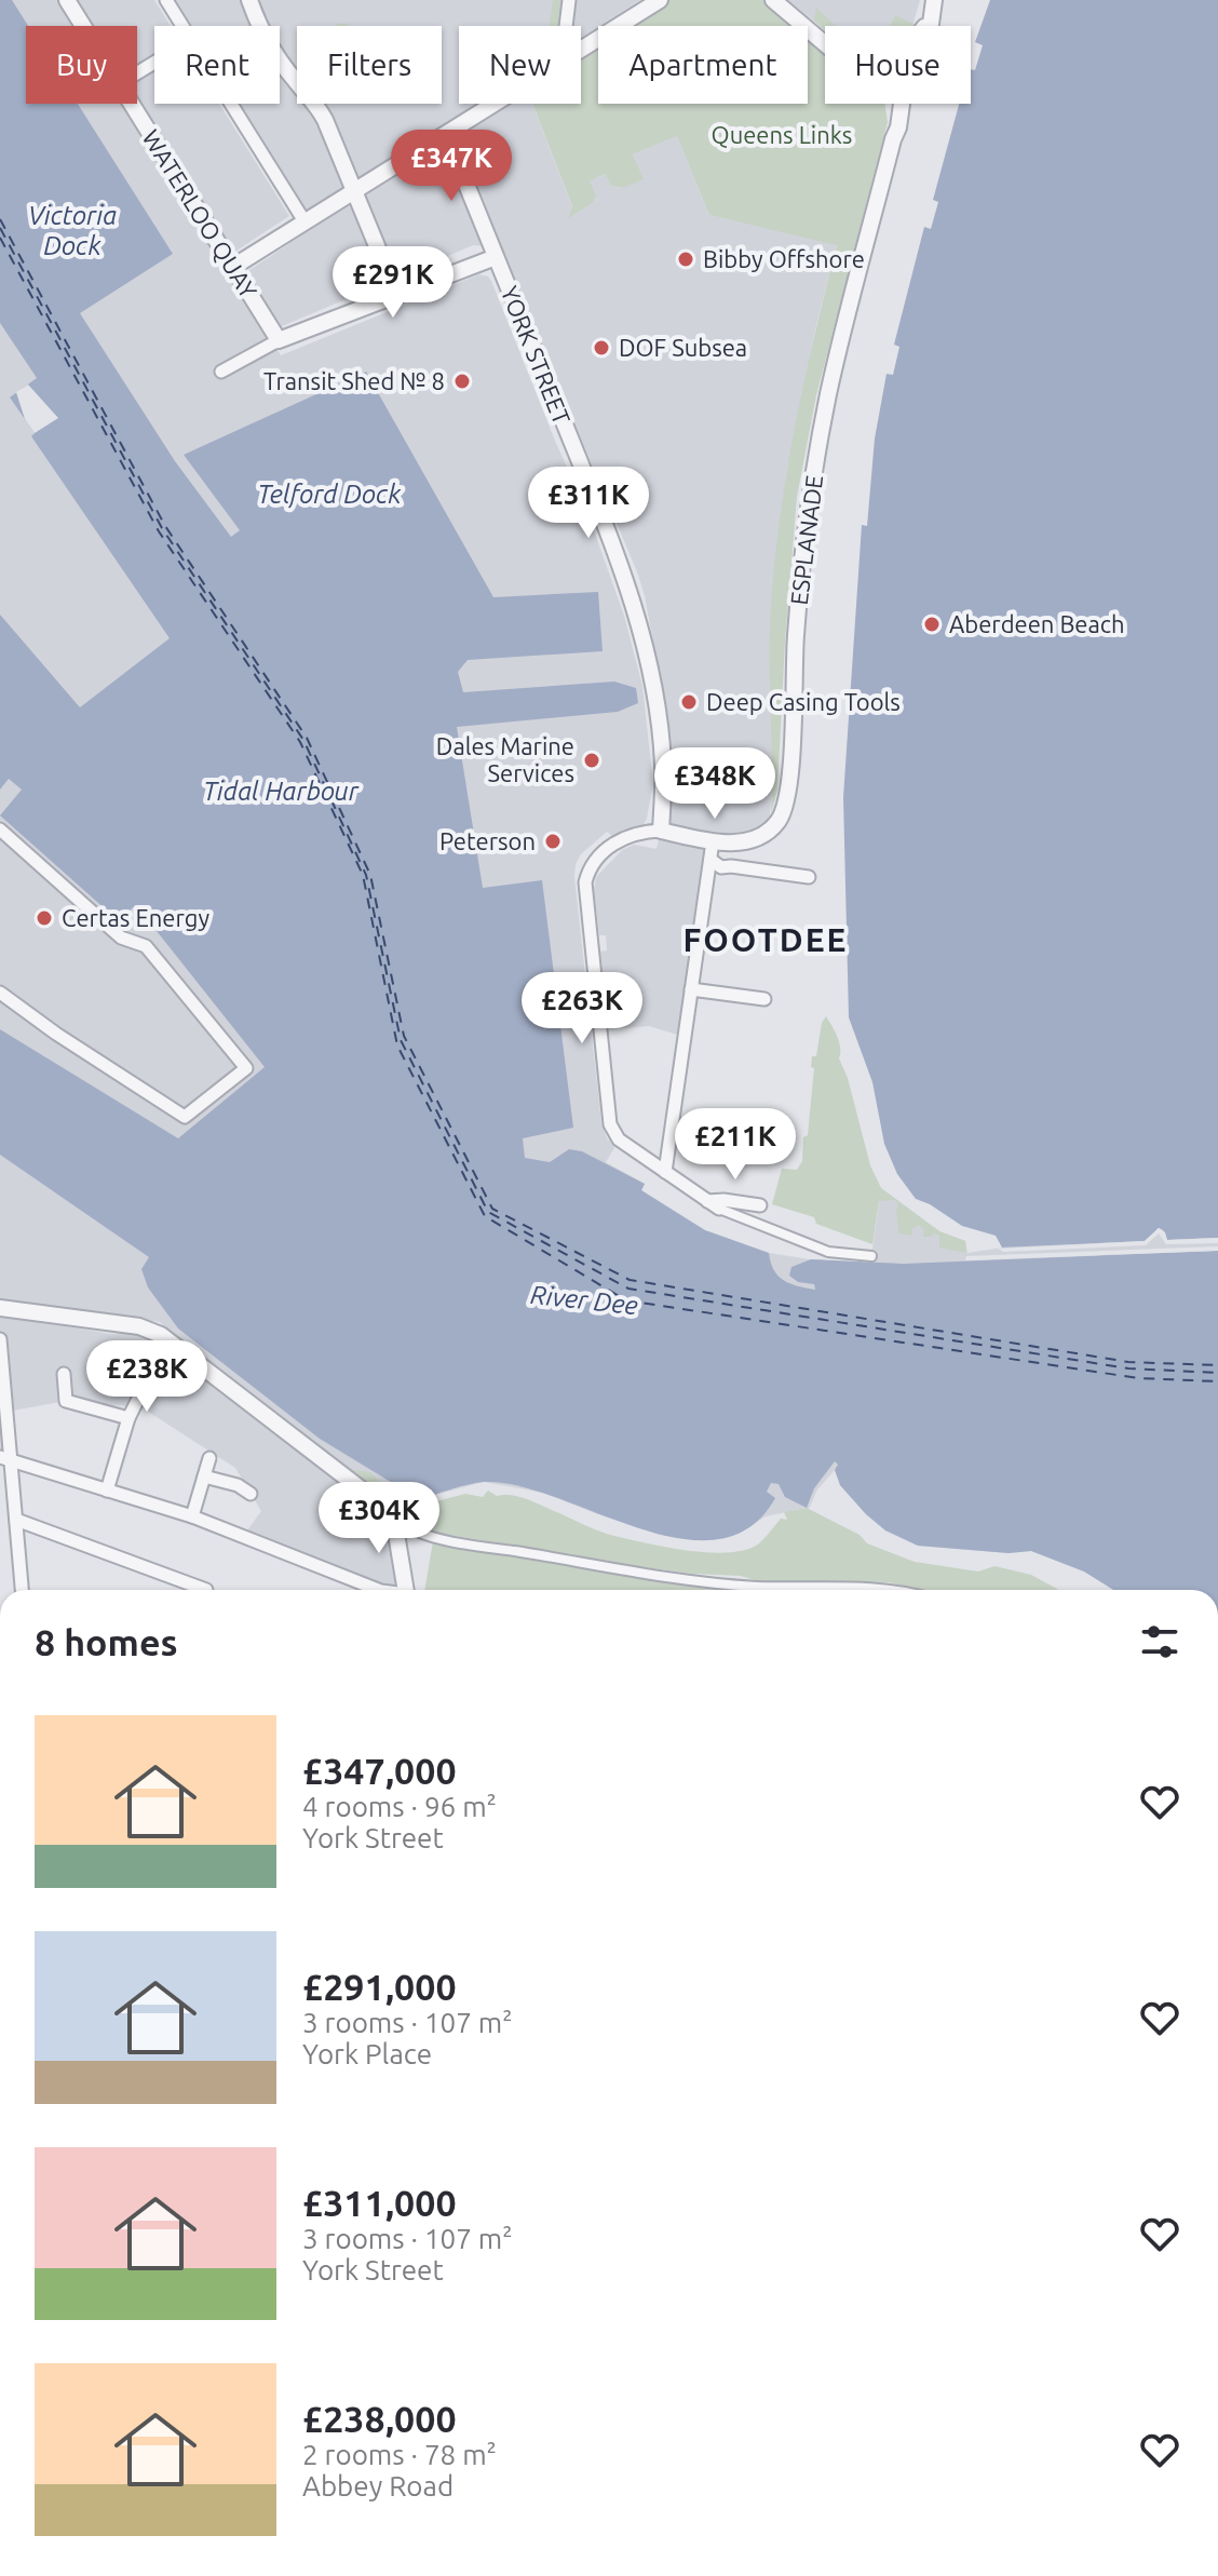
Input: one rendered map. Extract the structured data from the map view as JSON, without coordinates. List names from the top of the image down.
{
  "streets": {
    "street": ["WATERLOO QUAY", "YORK STREET", "ESPLANADE"]
  },
  "crossings": [
    ["YORK STREET", "ESPLANADE"]
  ],
  "districts": ["FOOTDEE"],
  "water": [
    "Victoria Dock",
    "Telford Dock",
    "Tidal Harbour",
    "River Dee"
  ],
  "parks": ["Queens Links"],
  "places": [
    "Bibby Offshore",
    "DOF Subsea",
    "Transit Shed № 8",
    "Aberdeen Beach",
    "Deep Casing Tools",
    "Dales Marine Services",
    "Peterson",
    "Certas Energy"
  ],
  "page": {
    "chip": [
      "Buy",
      "Rent",
      "Filters",
      "New",
      "Apartment",
      "House"
    ],
    "price": [
      "£347K",
      "£291K",
      "£311K",
      "£348K",
      "£263K",
      "£211K",
      "£238K",
      "£304K"
    ],
    "heading": "8 homes",
    "list": [
      {
        "name": "£347,000",
        "note": "4 rooms · 96 m² · York Street"
      },
      {
        "name": "£291,000",
        "note": "3 rooms · 107 m² · York Place"
      },
      {
        "name": "£311,000",
        "note": "3 rooms · 107 m² · York Street"
      },
      {
        "name": "£238,000",
        "note": "2 rooms · 78 m² · Abbey Road"
      }
    ]
  }
}
